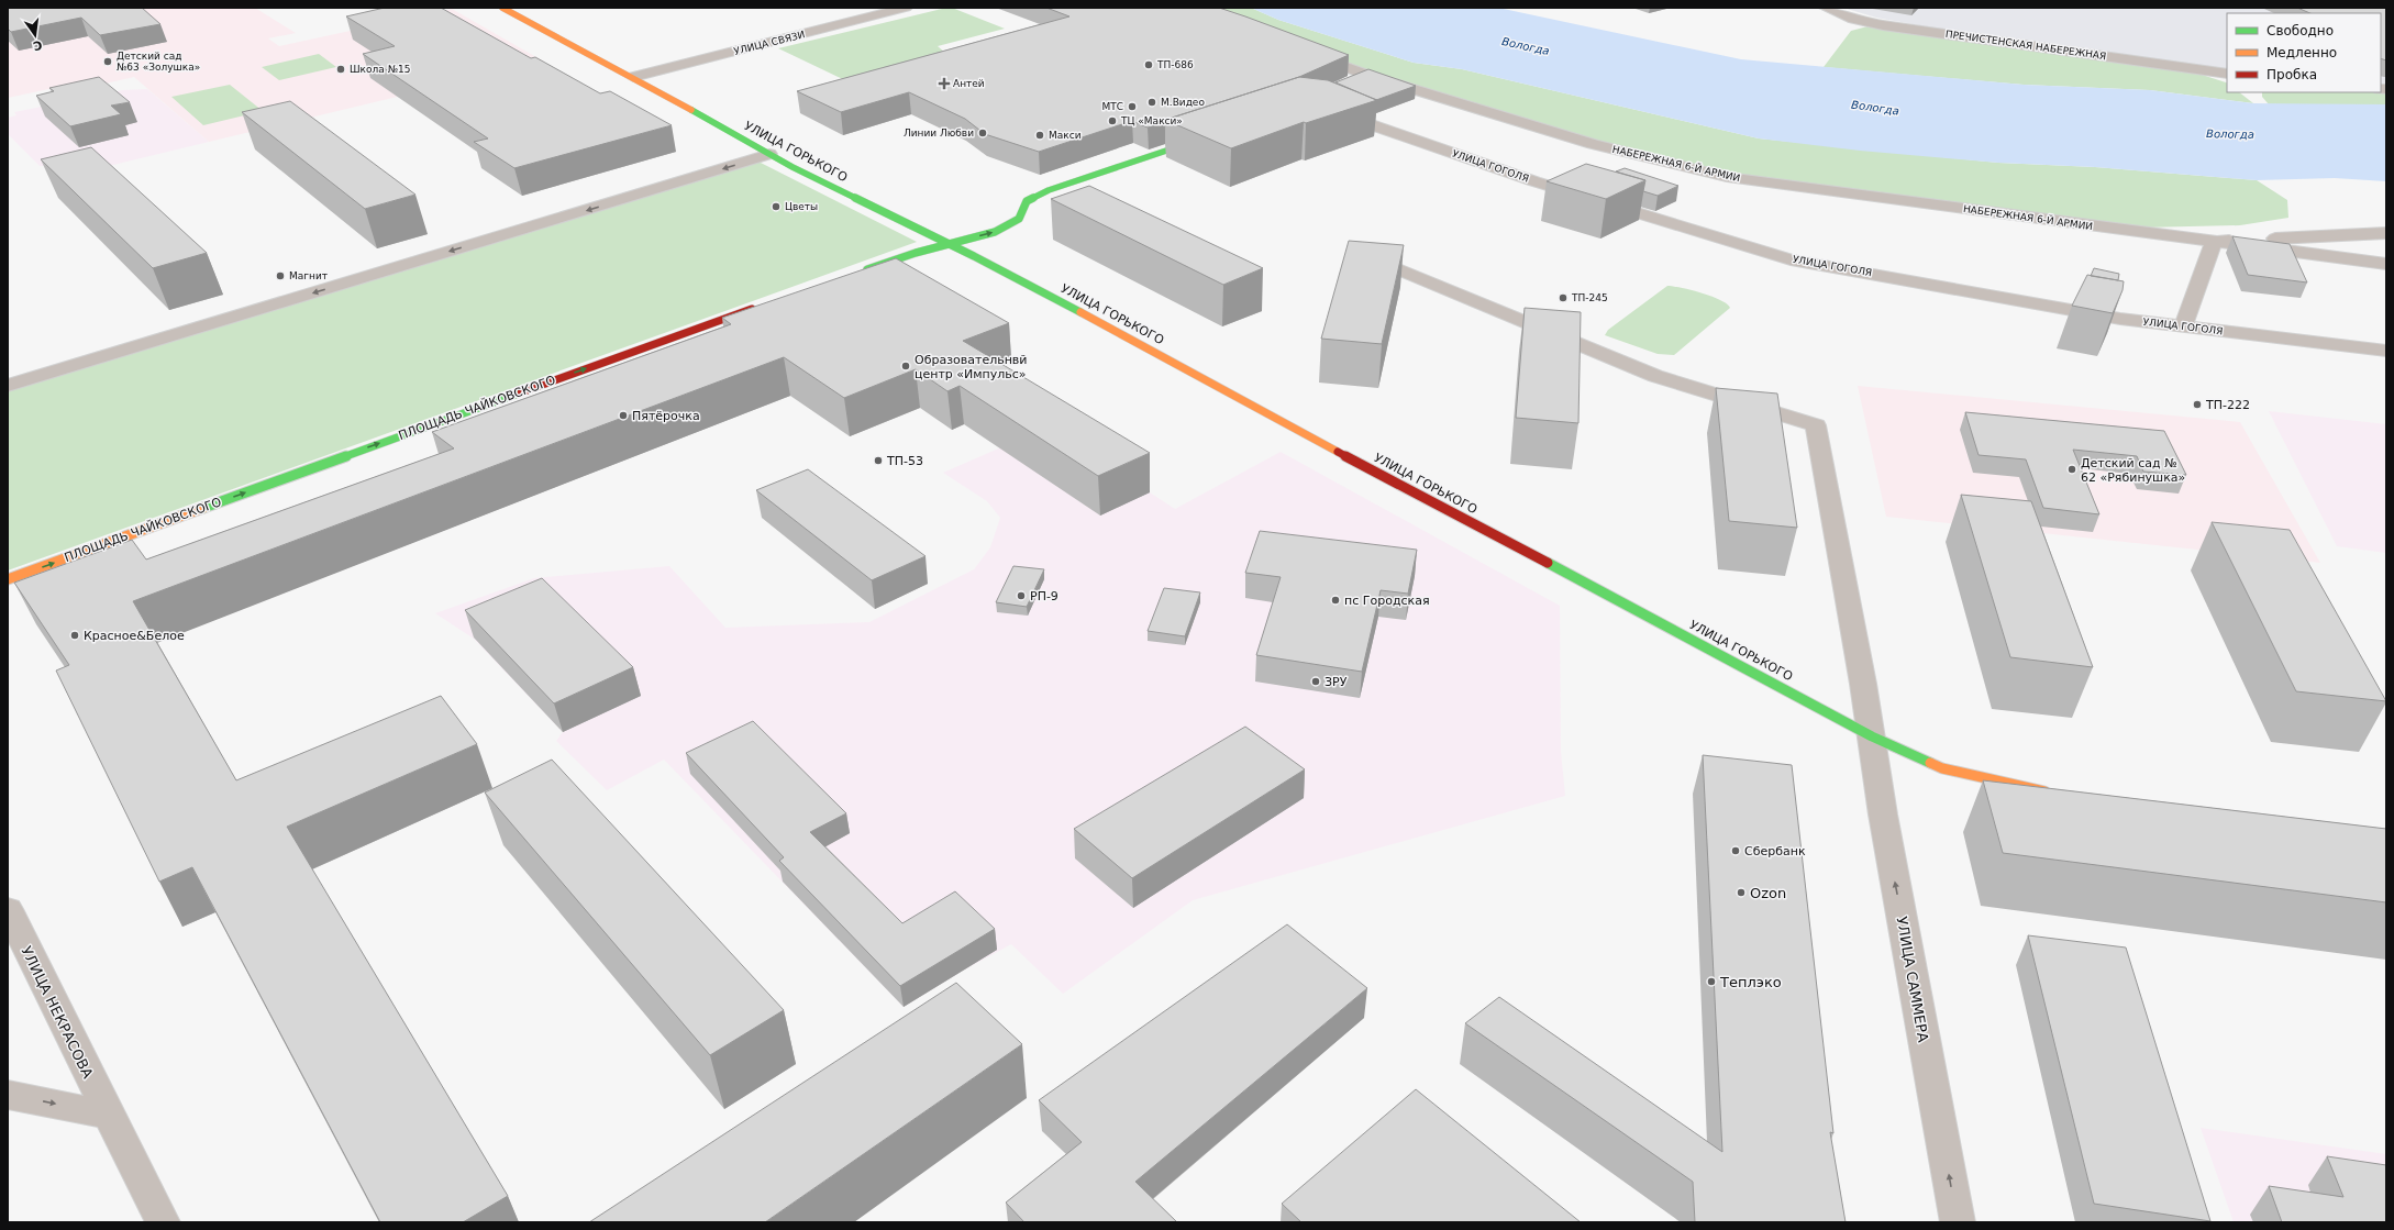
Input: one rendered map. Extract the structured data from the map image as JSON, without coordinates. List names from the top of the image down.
{
  "streets": {
    "street": [
      "УЛИЦА СВЯЗИ",
      "ПРЕЧИСТЕНСКАЯ НАБЕРЕЖНАЯ",
      "УЛИЦА ГОРЬКОГО",
      "НАБЕРЕЖНАЯ 6-Й АРМИИ",
      "УЛИЦА ГОГОЛЯ",
      "ПЛОЩАДЬ ЧАЙКОВСКОГО",
      "УЛИЦА САММЕРА",
      "УЛИЦА НЕКРАСОВА"
    ]
  },
  "crossings": [
    ["УЛИЦА СВЯЗИ", "УЛИЦА ГОРЬКОГО"],
    ["УЛИЦА ГОРЬКОГО", "УЛИЦА САММЕРА"]
  ],
  "one_way": ["ПЛОЩАДЬ ЧАЙКОВСКОГО", "УЛИЦА САММЕРА"],
  "water": ["Вологда"],
  "places": {
    "other": [
      "Детский сад №63 «Золушка»",
      "ТП-686",
      "Школа №15",
      "М.Видео",
      "МТС",
      "ТЦ «Макси»",
      "Линии Любви",
      "Макси",
      "Цветы",
      "Магнит",
      "ТП-245",
      "Образовательнвй центр «Импульс»",
      "ТП-222",
      "Пятёрочка",
      "ТП-53",
      "Детский сад № 62 «Рябинушка»",
      "РП-9",
      "пс Городская",
      "Красное&Белое",
      "ЗРУ",
      "Сбербанк",
      "Ozon",
      "Теплэко"
    ],
    "health": ["Антей"]
  },
  "legend": ["Свободно", "Медленно", "Пробка"],
  "north": "bottom"
}
